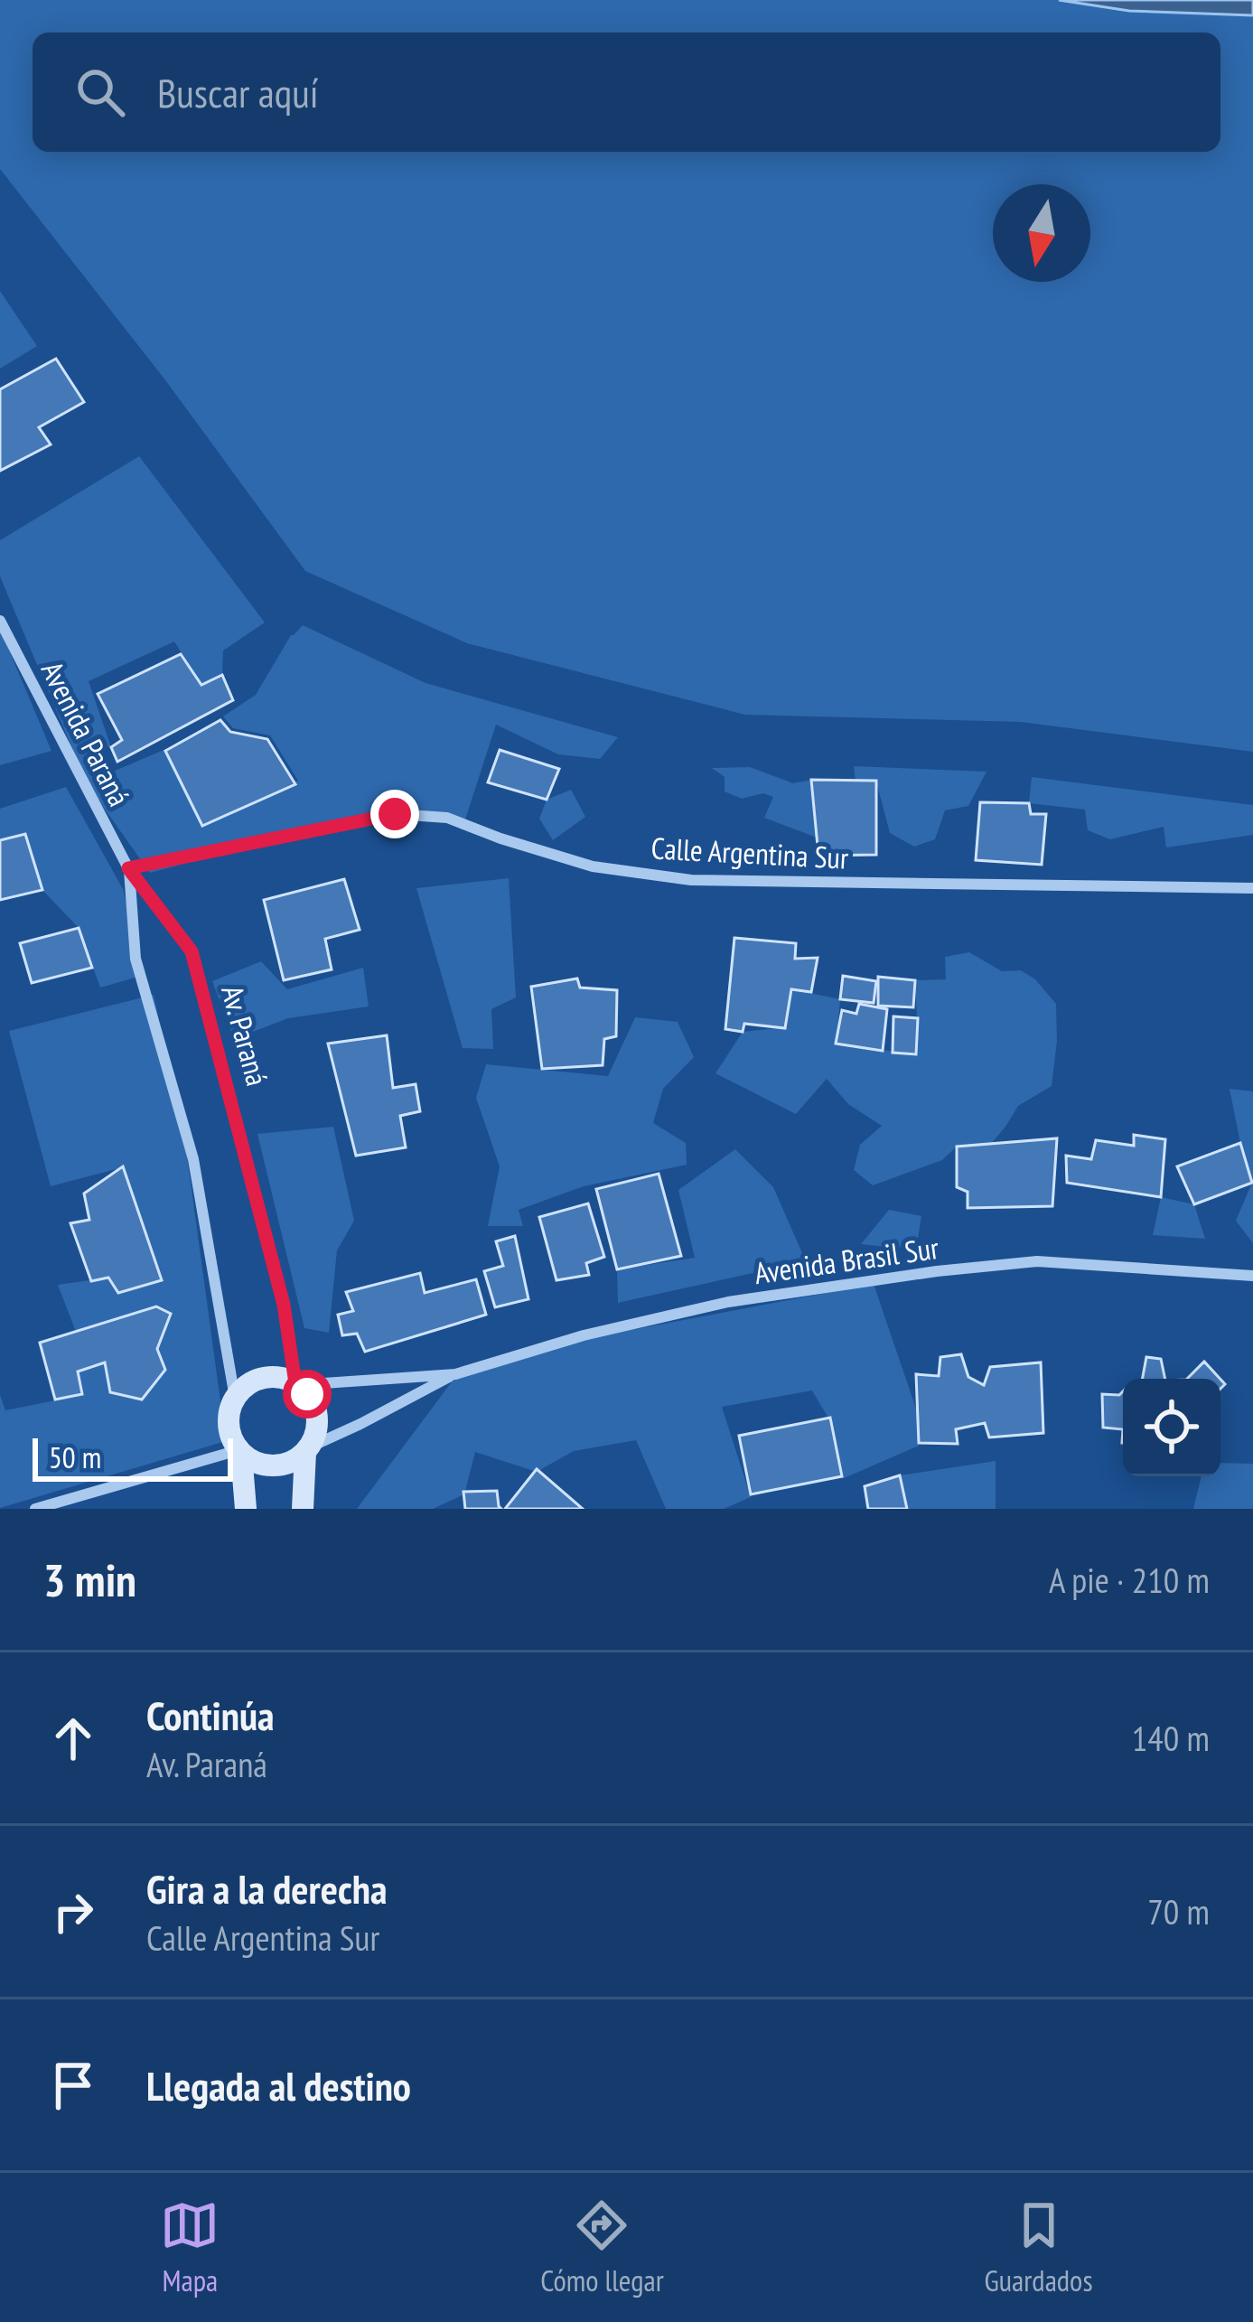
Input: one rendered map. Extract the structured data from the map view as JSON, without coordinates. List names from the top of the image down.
{
  "streets": {
    "street": [
      "Avenida Paraná",
      "Calle Argentina Sur",
      "Av. Paraná",
      "Avenida Brasil Sur"
    ]
  },
  "crossings": [
    ["Avenida Paraná", "Calle Argentina Sur"],
    ["Avenida Paraná", "Av. Paraná"],
    ["Calle Argentina Sur", "Av. Paraná"]
  ],
  "scale_bar": "50 m",
  "north": "bottom",
  "page": {
    "search": "Buscar aquí",
    "scale": "50 m",
    "heading": ["3 min", "A pie · 210 m"],
    "list": [
      ["Continúa", "Av. Paraná", "140 m"],
      ["Gira a la derecha", "Calle Argentina Sur", "70 m"],
      "Llegada al destino"
    ],
    "nav": ["Mapa", "Cómo llegar", "Guardados"]
  }
}
